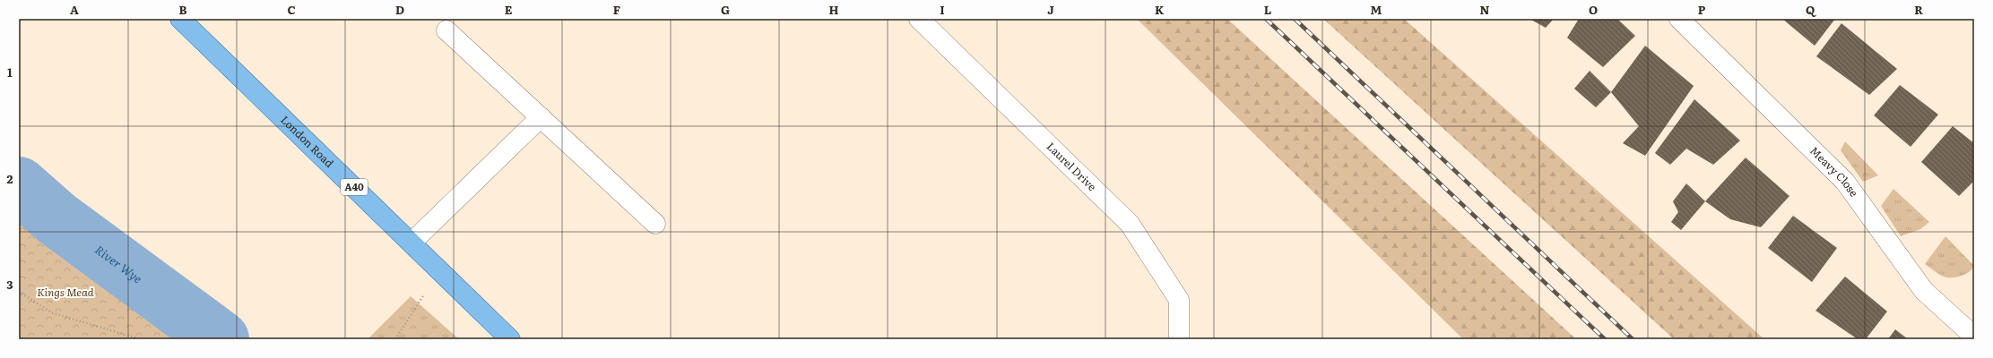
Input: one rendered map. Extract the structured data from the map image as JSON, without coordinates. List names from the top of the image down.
{
  "streets": {
    "main road": ["London Road", "A40"],
    "street": ["Laurel Drive", "Meavy Close"]
  },
  "water": ["River Wye"],
  "parks": ["Kings Mead"],
  "grid": {
    "columns": [
      "A",
      "B",
      "C",
      "D",
      "E",
      "F",
      "G",
      "H",
      "I",
      "J",
      "K",
      "L",
      "M",
      "N",
      "O",
      "P",
      "Q",
      "R"
    ],
    "rows": ["1", "2", "3"]
  }
}
